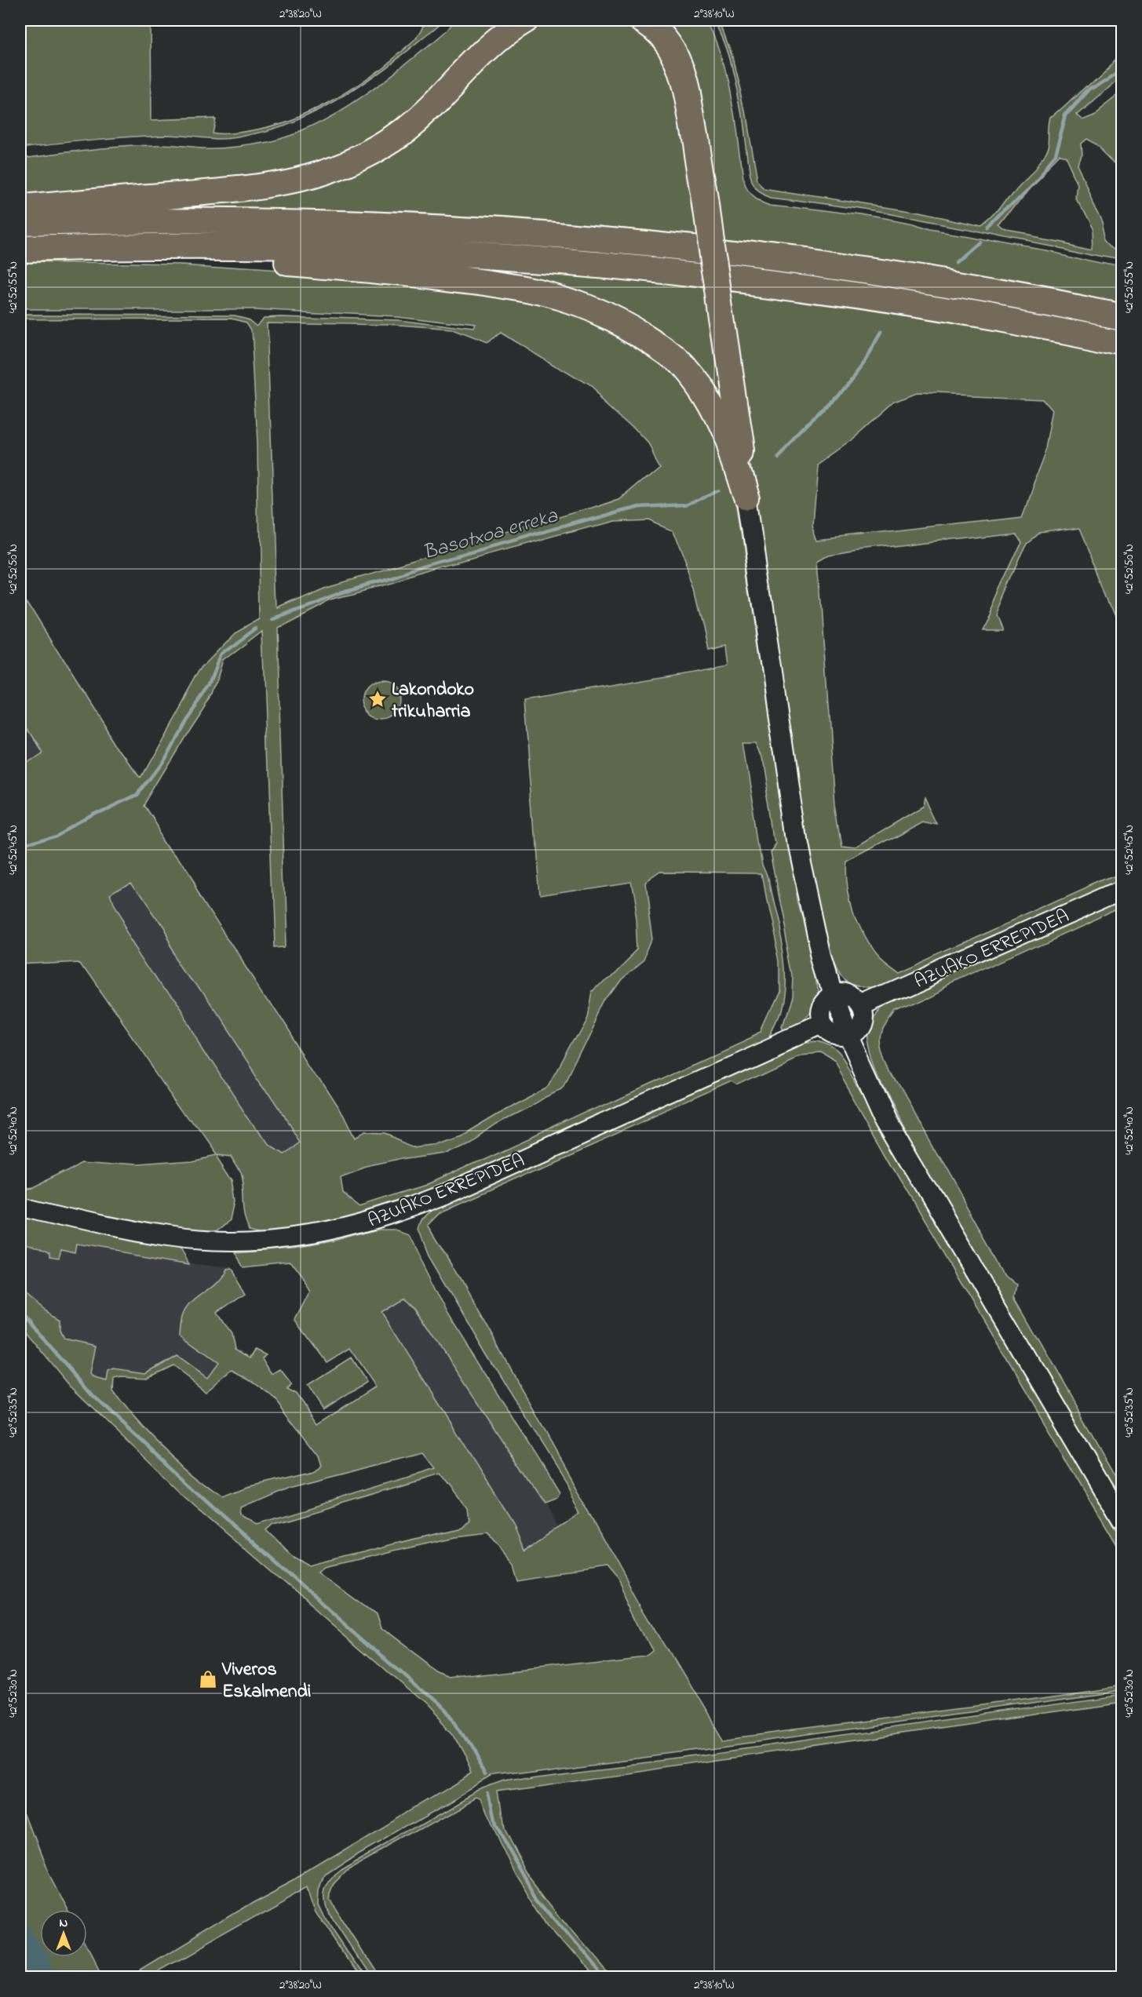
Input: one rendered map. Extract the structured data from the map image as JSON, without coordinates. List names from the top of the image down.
{
  "streets": {
    "main road": ["AZUAKO ERREPIDEA"]
  },
  "water": ["Basotxoa erreka"],
  "places": {
    "place": ["Lakondoko trikuharria"],
    "shop": ["Viveros Eskalmendi"]
  },
  "north": "top",
  "coordinates": [
    "2°38'20\"W",
    "2°38'10\"W",
    "42°52'55\"N",
    "42°52'50\"N",
    "42°52'45\"N",
    "42°52'40\"N",
    "42°52'35\"N",
    "42°52'30\"N"
  ]
}
